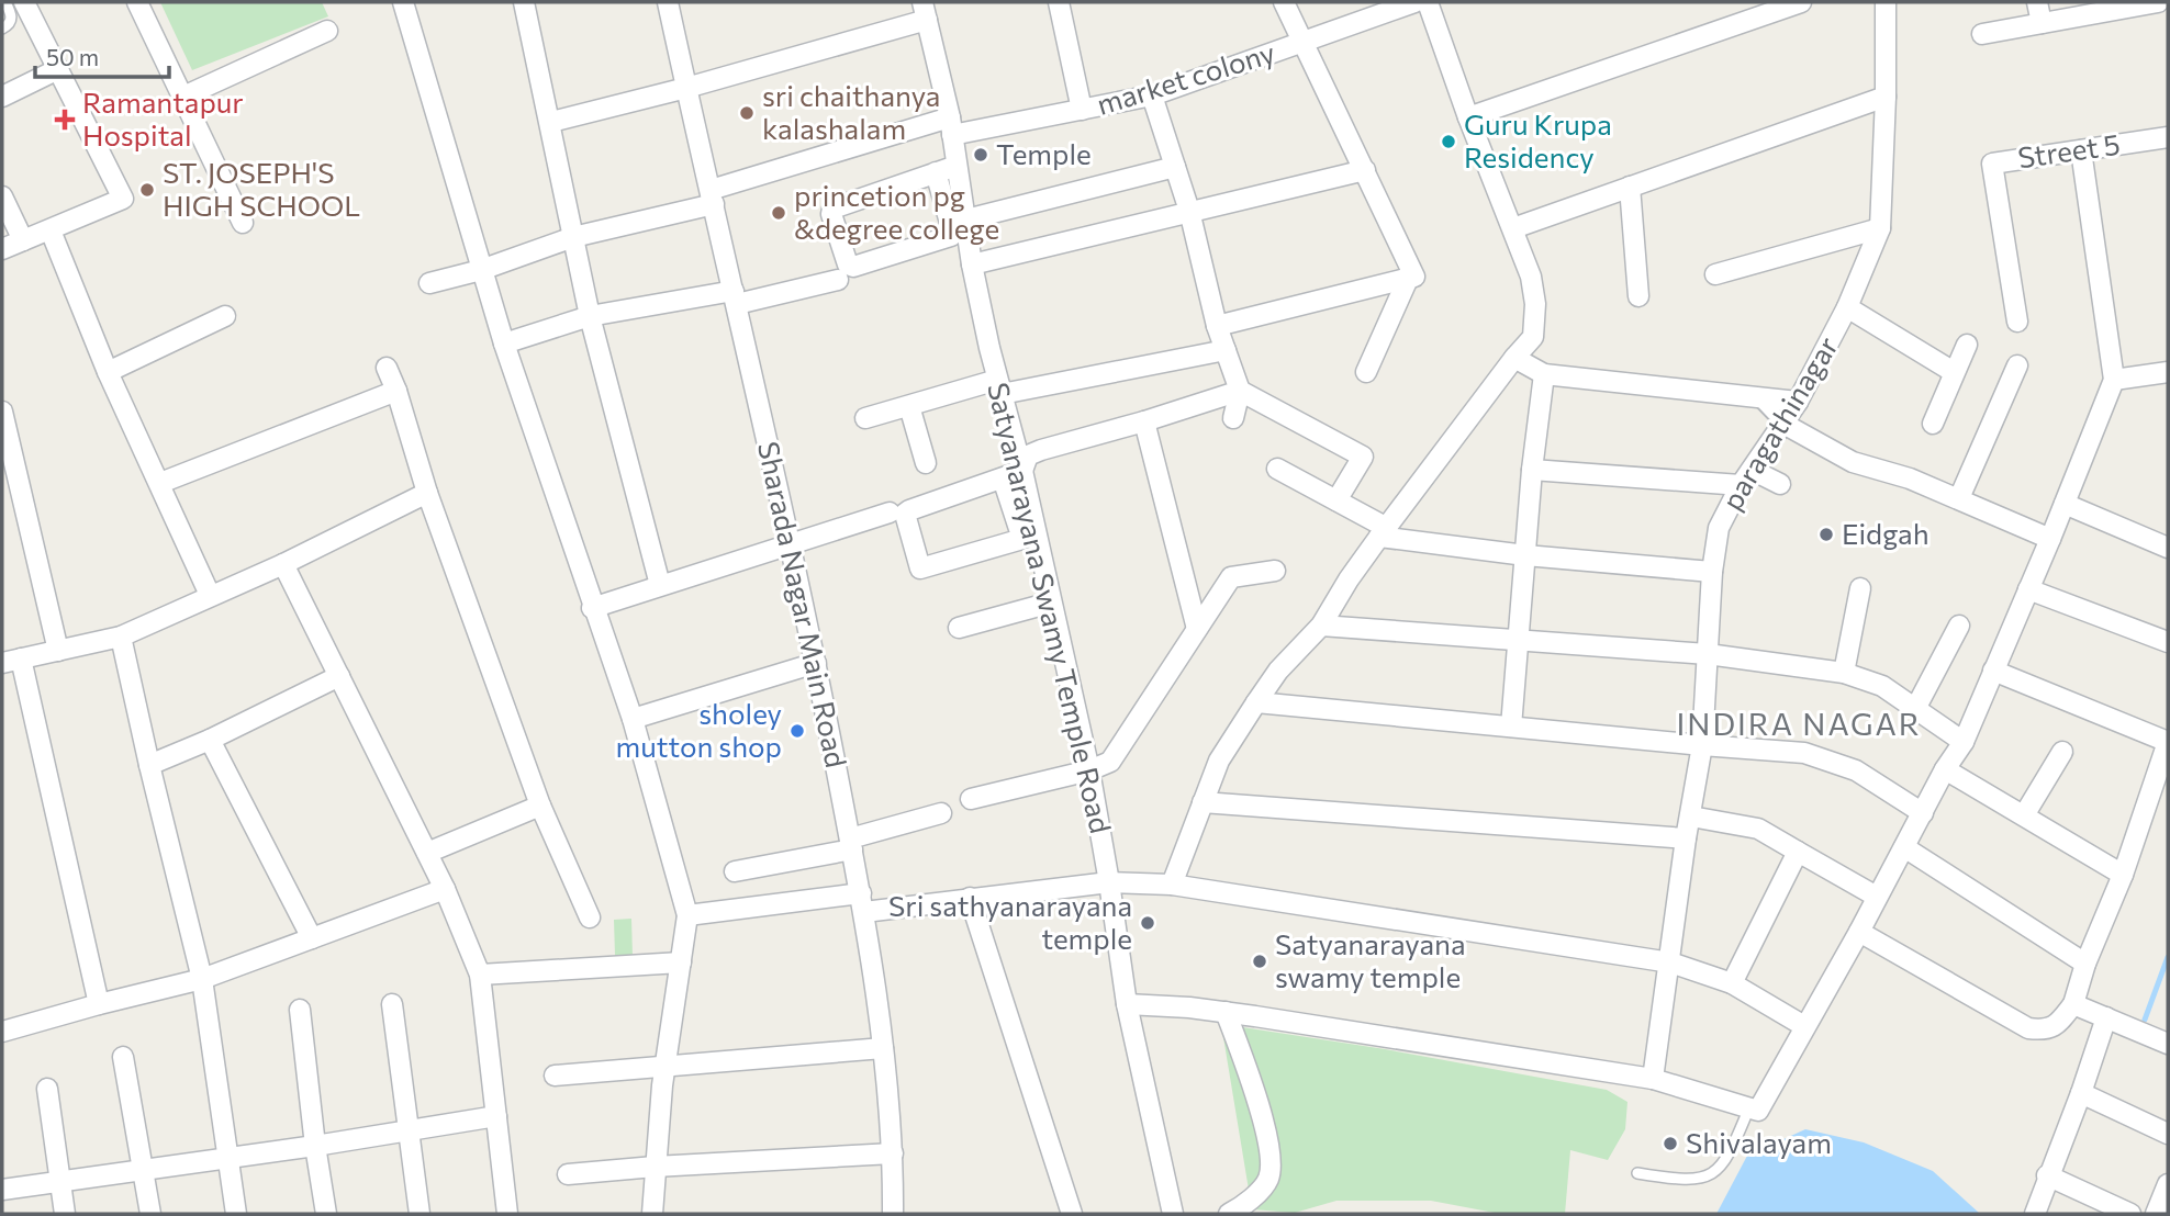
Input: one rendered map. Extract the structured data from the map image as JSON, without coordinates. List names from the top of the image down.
{
  "streets": {
    "street": [
      "market colony",
      "Street 5",
      "paragathinagar",
      "Sharada Nagar Main Road",
      "Satyanarayana Swamy Temple Road"
    ]
  },
  "crossings": [
    ["market colony", "Sharada Nagar Main Road"],
    ["market colony", "Satyanarayana Swamy Temple Road"]
  ],
  "districts": ["INDIRA NAGAR"],
  "places": {
    "other": [
      "sri chaithanya kalashalam",
      "Guru Krupa Residency",
      "Temple",
      "ST. JOSEPH'S HIGH SCHOOL",
      "princetion pg &degree college",
      "Eidgah",
      "sholey mutton shop",
      "Sri sathyanarayana temple",
      "Satyanarayana swamy temple",
      "Shivalayam"
    ],
    "health": ["Ramantapur Hospital"]
  },
  "scale_bar": "50 m"
}
